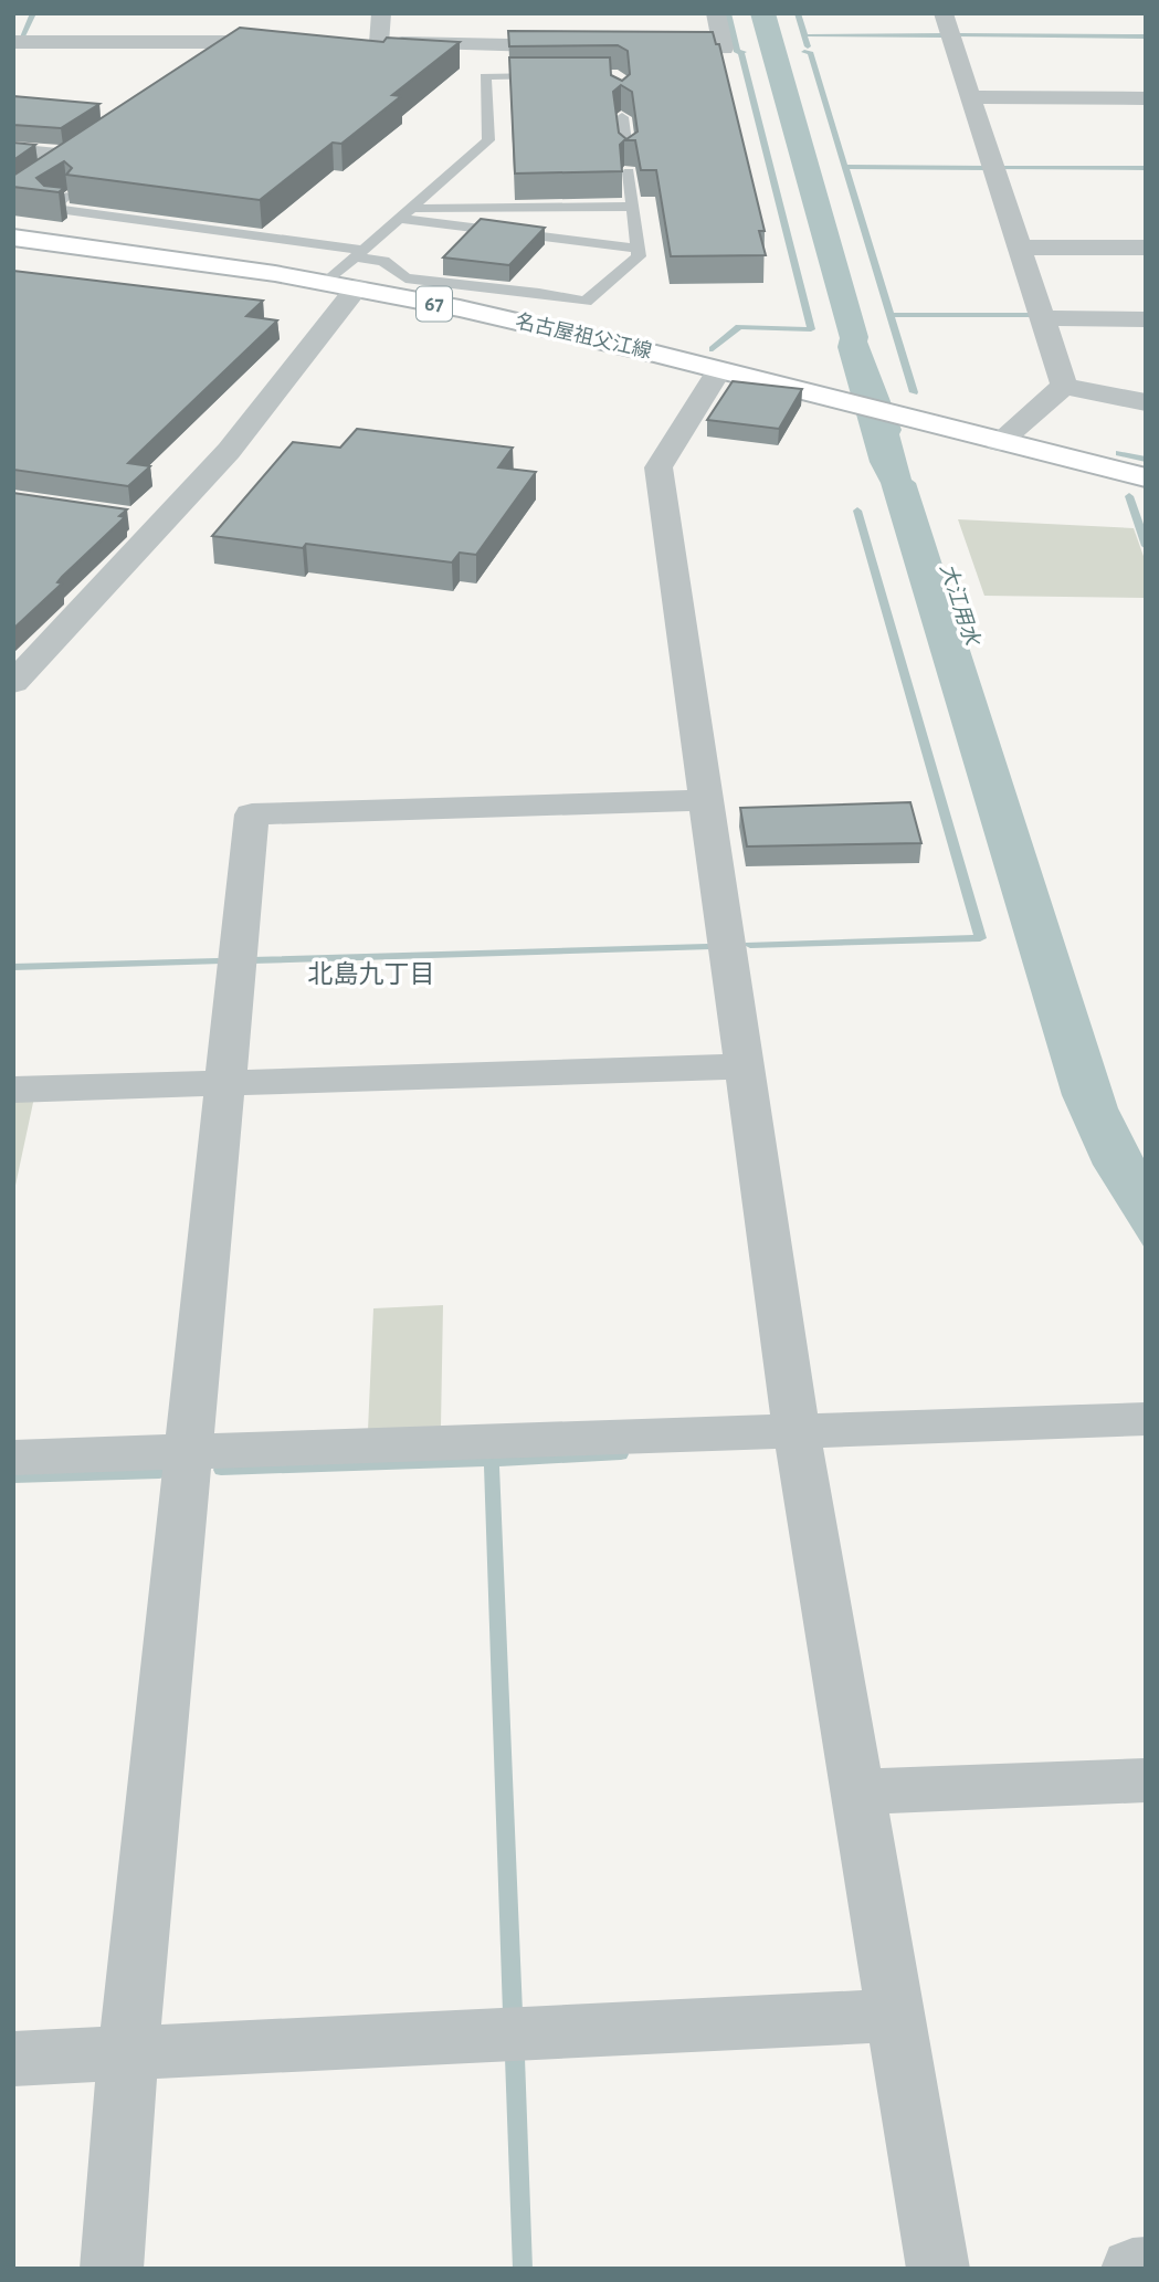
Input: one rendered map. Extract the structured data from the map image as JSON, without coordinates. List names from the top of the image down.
{
  "streets": {
    "main road": ["67", "名古屋祖父江線"]
  },
  "districts": ["北島九丁目"],
  "water": ["大江用水"]
}
